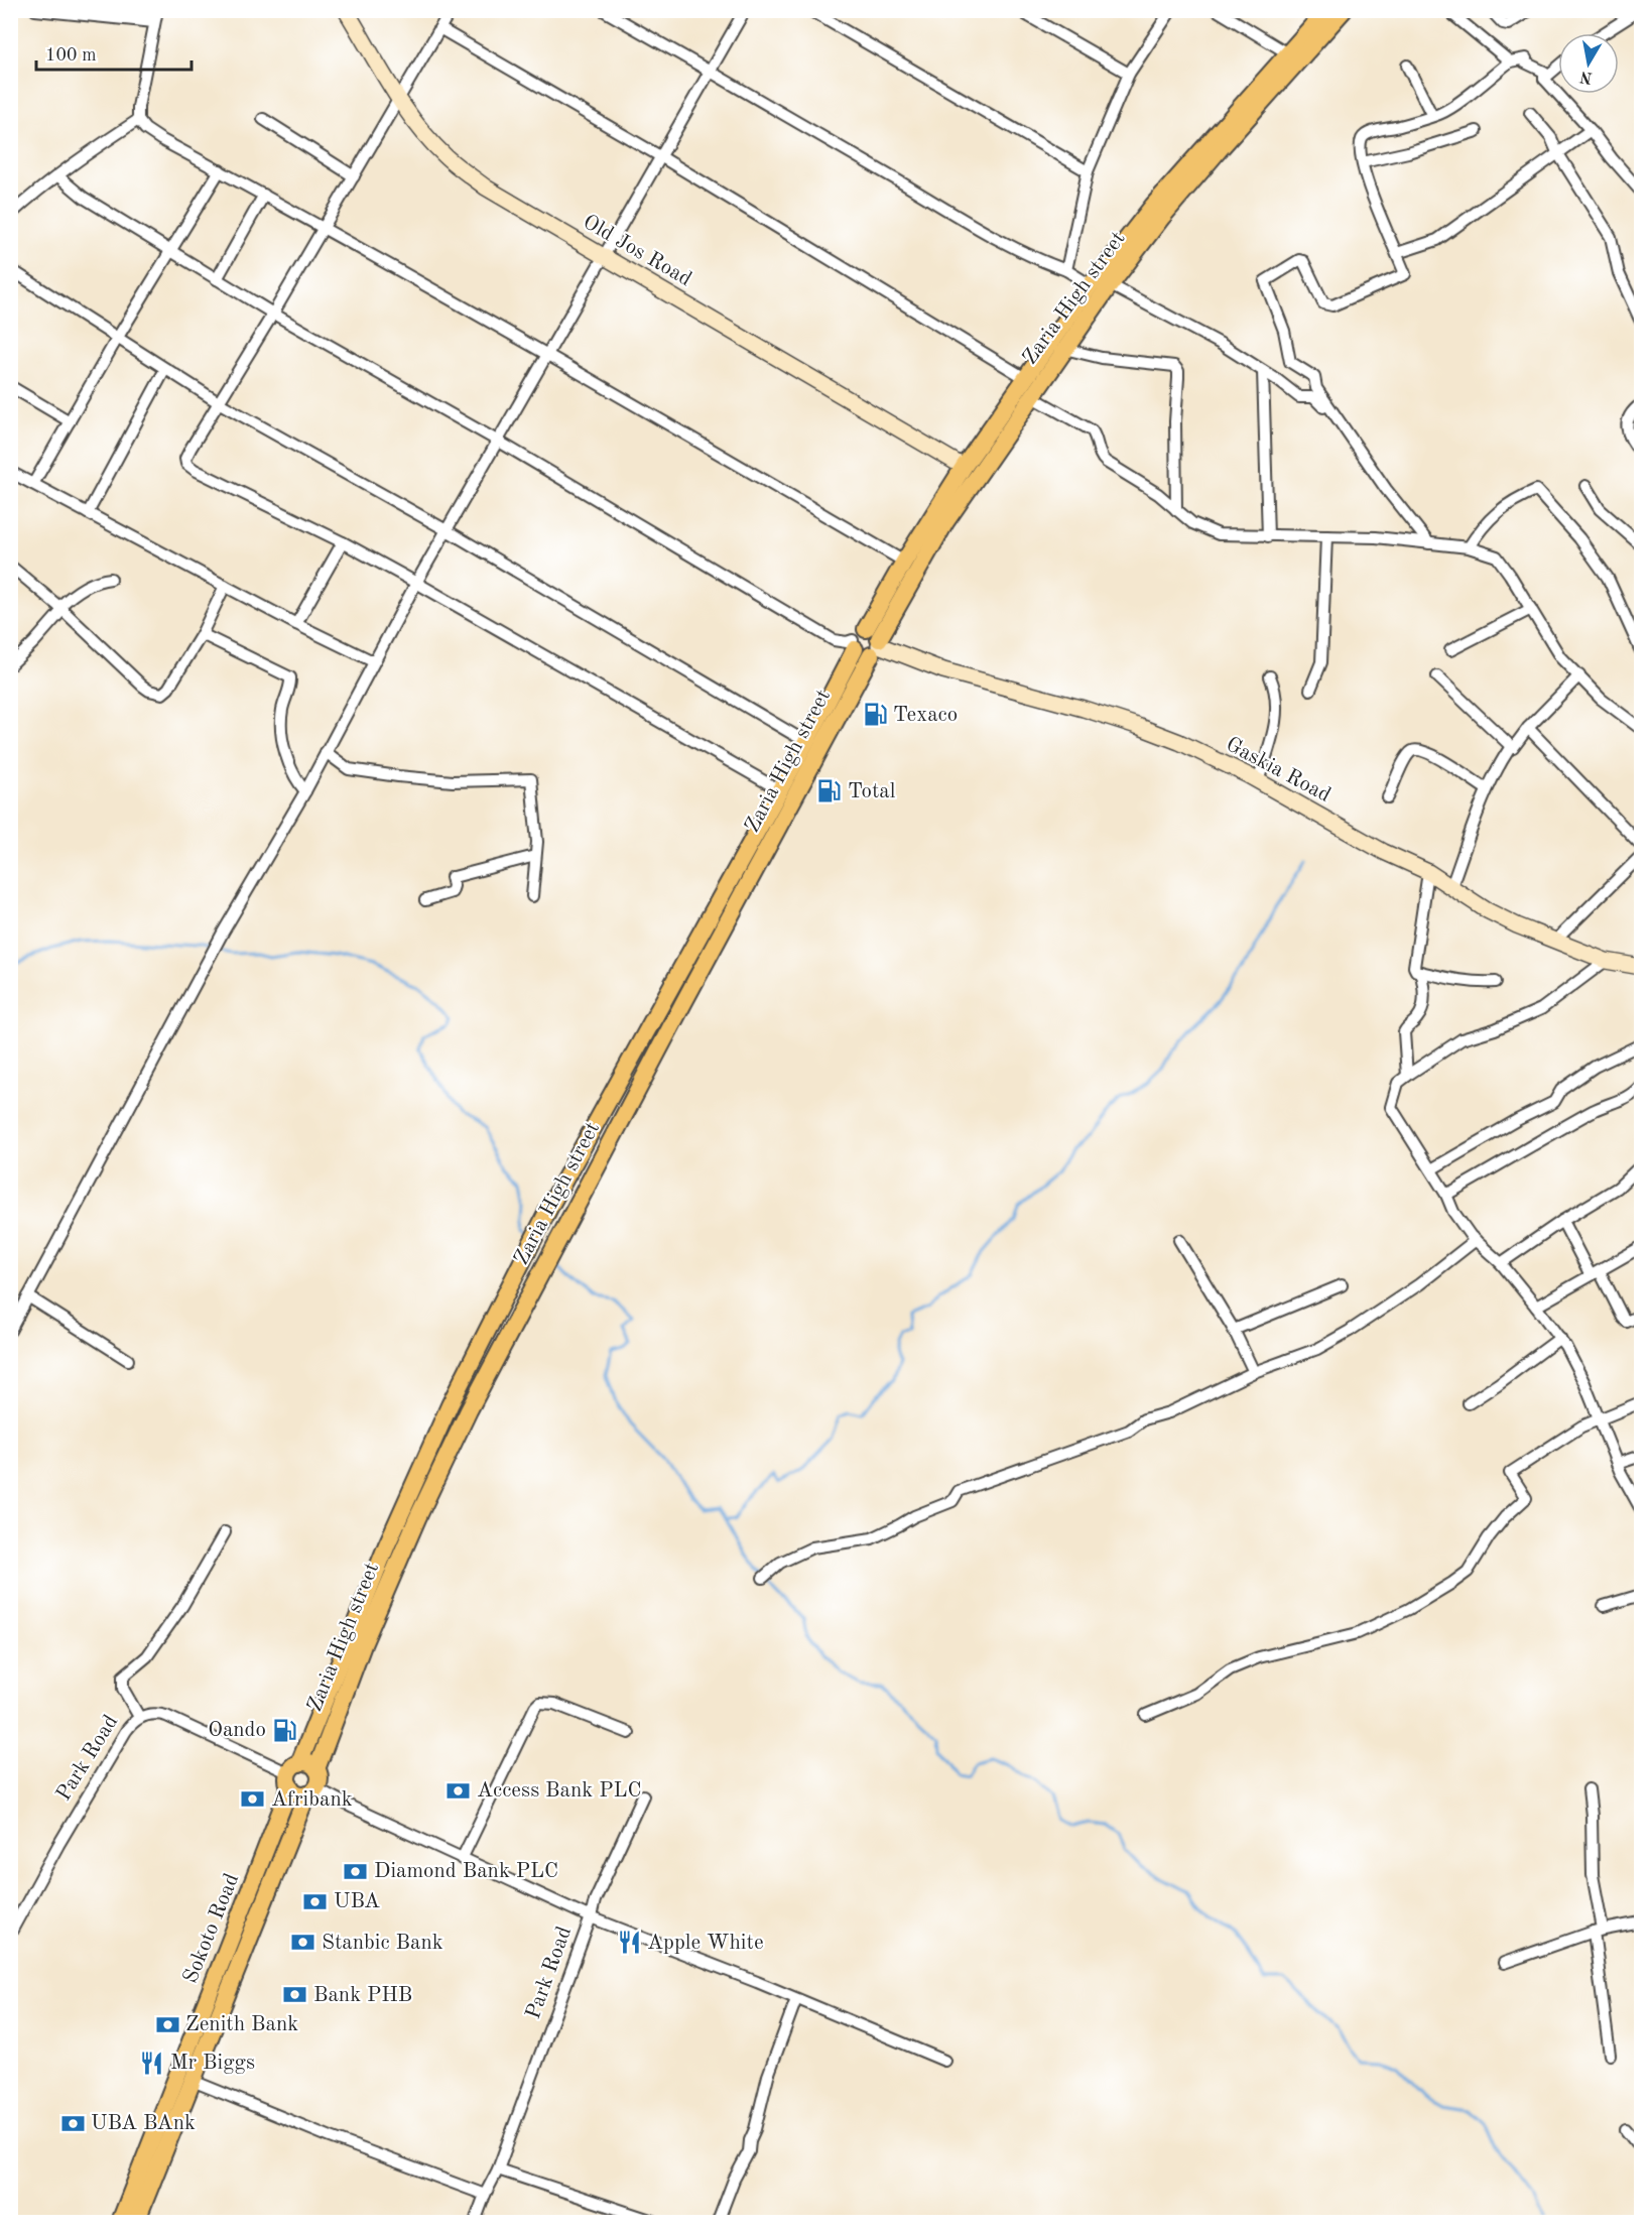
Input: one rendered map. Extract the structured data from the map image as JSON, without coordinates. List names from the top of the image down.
{
  "streets": {
    "main road": [
      "Old Jos Road",
      "Zaria High street",
      "Gaskia Road",
      "Sokoto Road"
    ],
    "street": ["Park Road"]
  },
  "crossings": [
    ["Old Jos Road", "Zaria High street"],
    ["Zaria High street", "Gaskia Road"],
    ["Zaria High street", "Park Road"],
    ["Zaria High street", "Sokoto Road"],
    ["Park Road", "Sokoto Road"]
  ],
  "places": {
    "fuel station": ["Texaco", "Total", "Oando"],
    "bank": [
      "Access Bank PLC",
      "Afribank",
      "Diamond Bank PLC",
      "UBA",
      "Stanbic Bank",
      "Bank PHB",
      "Zenith Bank",
      "UBA BAnk"
    ],
    "restaurant": ["Apple White", "Mr Biggs"]
  },
  "scale_bar": "100 m",
  "north": "bottom"
}
